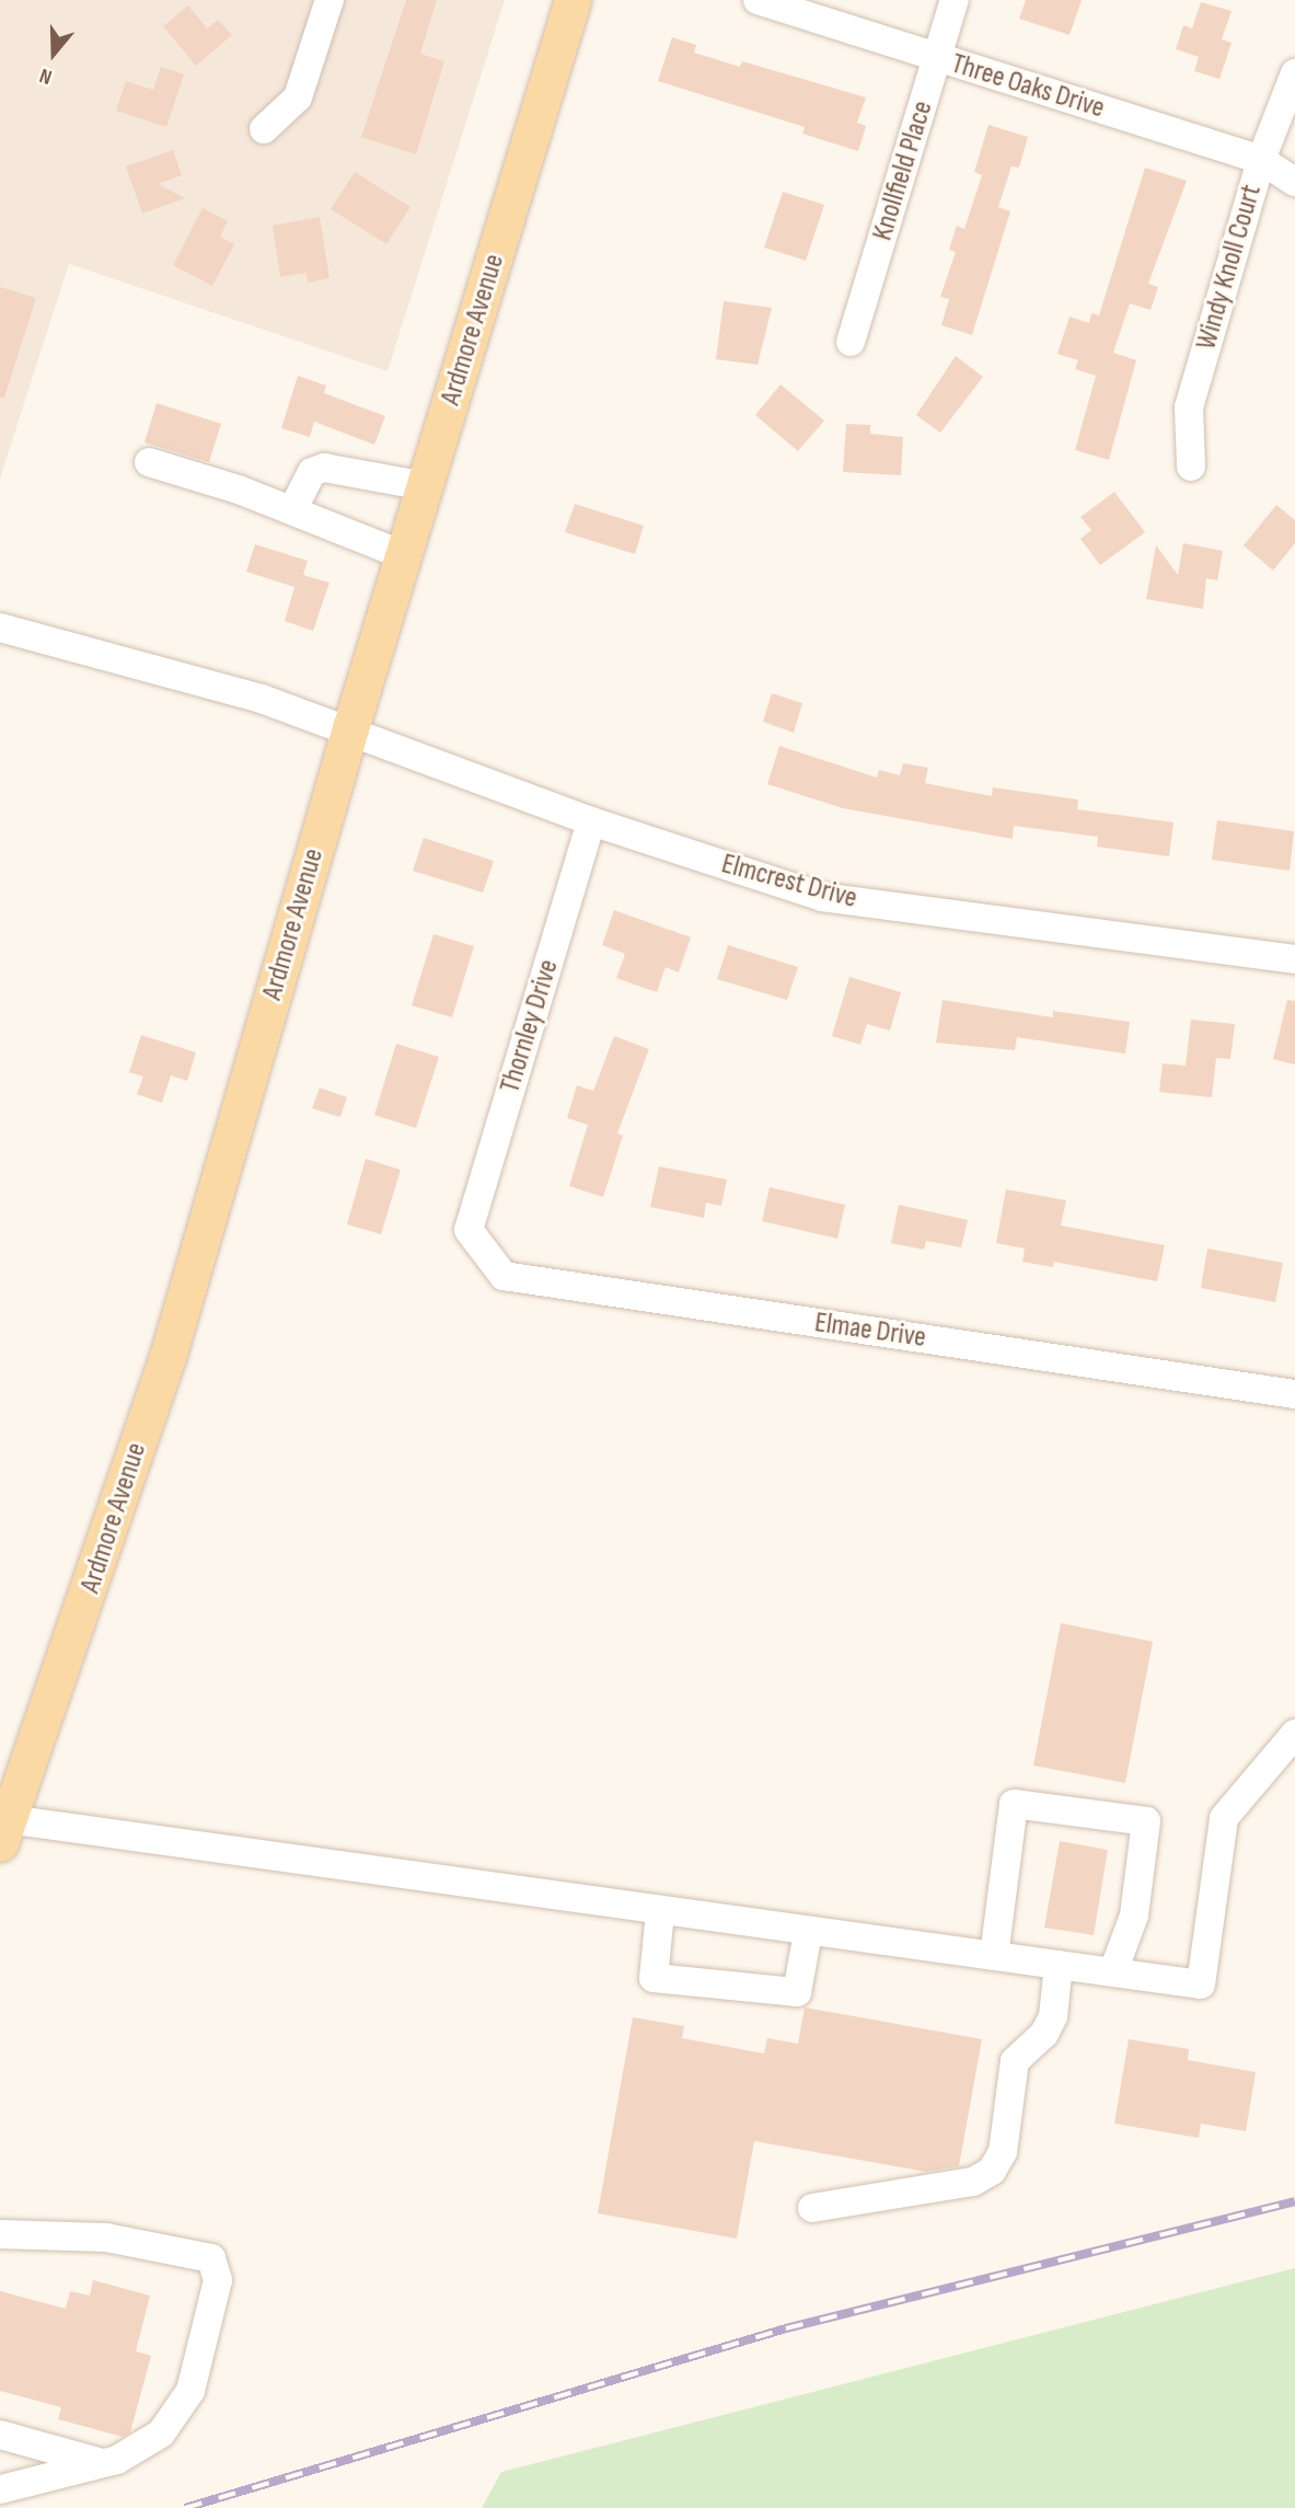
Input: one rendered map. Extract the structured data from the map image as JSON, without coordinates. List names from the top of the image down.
{
  "streets": {
    "main road": ["Ardmore Avenue"],
    "street": [
      "Three Oaks Drive",
      "Knollfield Place",
      "Windy Knoll Court",
      "Elmcrest Drive",
      "Thornley Drive",
      "Elmae Drive"
    ]
  },
  "crossings": [
    ["Three Oaks Drive", "Knollfield Place"],
    ["Three Oaks Drive", "Windy Knoll Court"],
    ["Ardmore Avenue", "Elmcrest Drive"],
    ["Elmcrest Drive", "Thornley Drive"],
    ["Thornley Drive", "Elmae Drive"]
  ],
  "north": "bottom"
}
